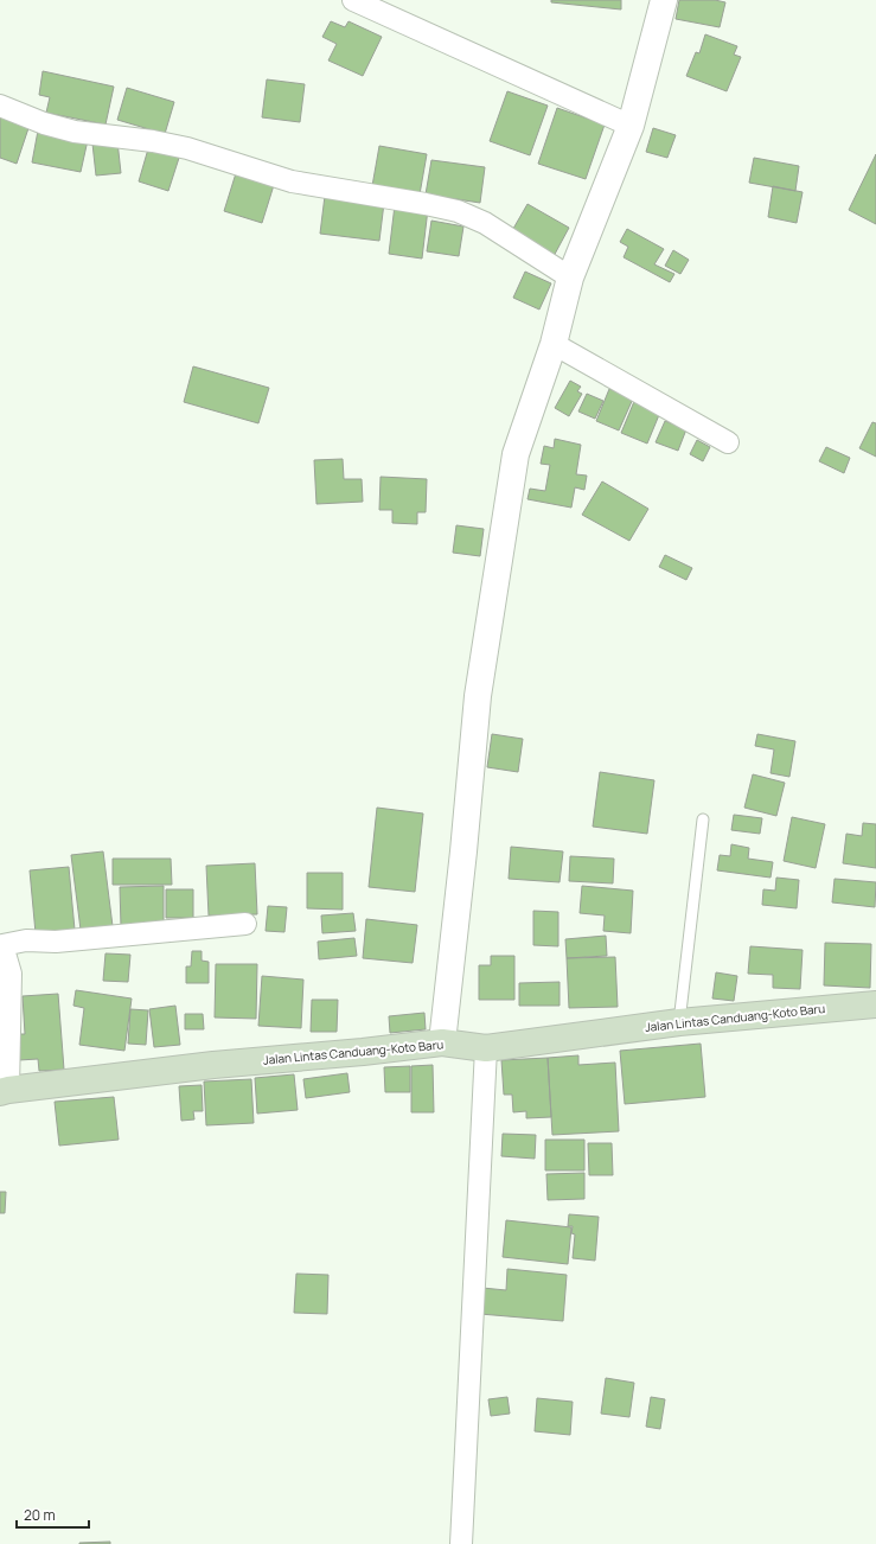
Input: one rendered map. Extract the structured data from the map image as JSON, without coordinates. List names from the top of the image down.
{
  "streets": {
    "main road": ["Jalan Lintas Canduang-Koto Baru"]
  },
  "scale_bar": "20 m"
}
